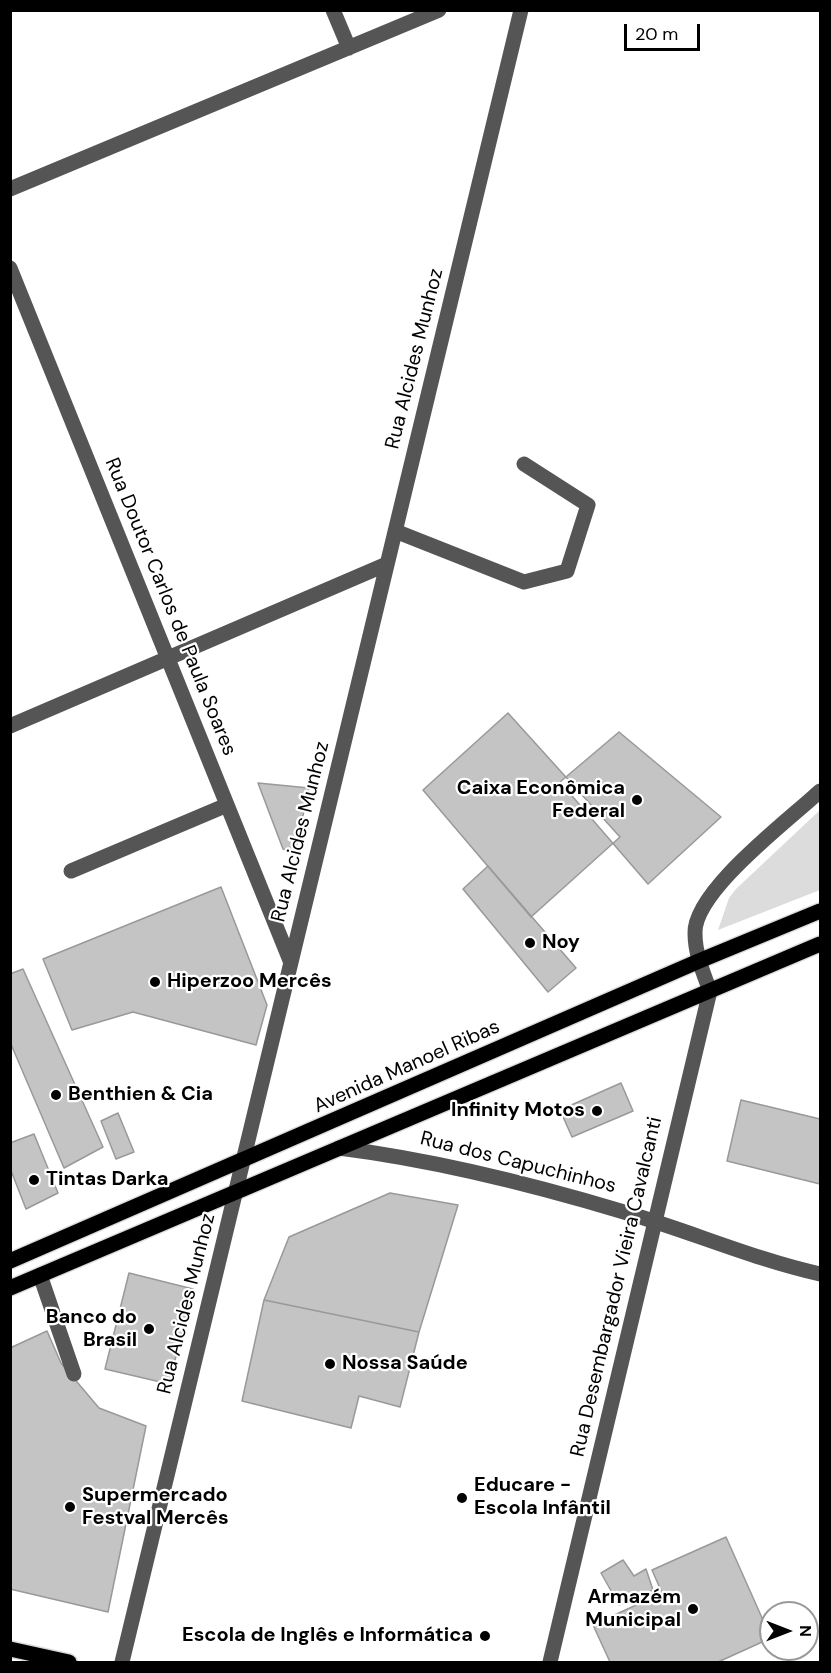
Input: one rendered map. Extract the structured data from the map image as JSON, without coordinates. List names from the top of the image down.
{
  "streets": {
    "main road": ["Avenida Manoel Ribas"],
    "street": [
      "Rua Alcides Munhoz",
      "Rua Doutor Carlos de Paula Soares",
      "Rua dos Capuchinhos",
      "Rua Desembargador Vieira Cavalcanti"
    ]
  },
  "crossings": [
    ["Rua Alcides Munhoz", "Rua Doutor Carlos de Paula Soares"],
    ["Rua Alcides Munhoz", "Avenida Manoel Ribas"],
    ["Rua dos Capuchinhos", "Rua Desembargador Vieira Cavalcanti"]
  ],
  "places": [
    "Caixa Econômica Federal",
    "Noy",
    "Hiperzoo Mercês",
    "Benthien & Cia",
    "Infinity Motos",
    "Tintas Darka",
    "Banco do Brasil",
    "Nossa Saúde",
    "Educare - Escola Infântil",
    "Supermercado Festval Mercês",
    "Armazém Municipal",
    "Escola de Inglês e Informática"
  ],
  "scale_bar": "20 m",
  "north": "right"
}
